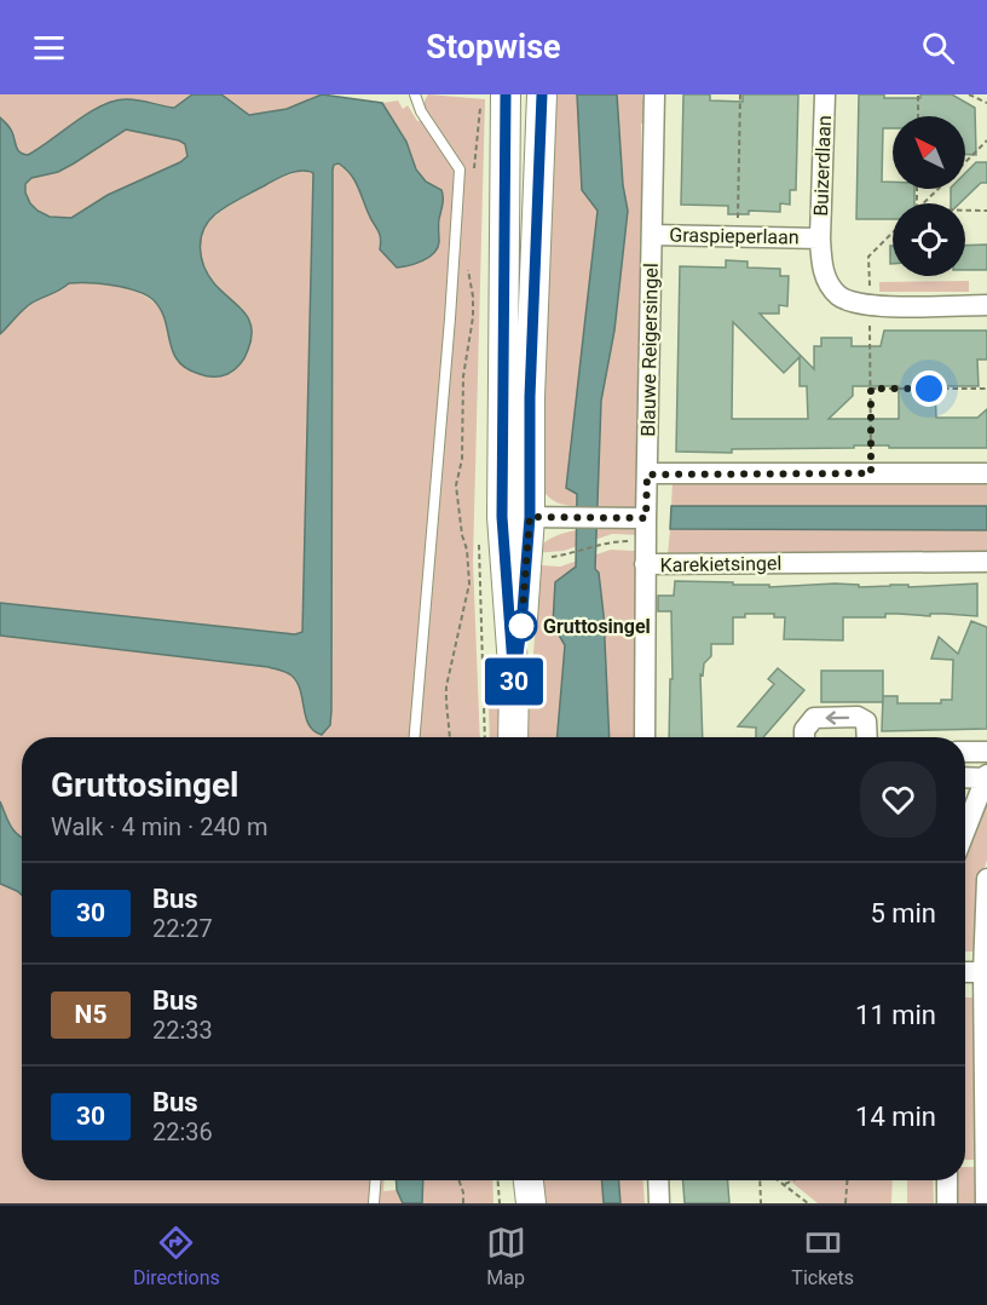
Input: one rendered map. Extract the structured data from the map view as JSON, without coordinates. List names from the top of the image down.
{
  "streets": {
    "street": [
      "Buizerdlaan",
      "Graspieperlaan",
      "Blauwe Reigersingel",
      "Karekietsingel"
    ]
  },
  "crossings": [
    ["Buizerdlaan", "Graspieperlaan"],
    ["Graspieperlaan", "Blauwe Reigersingel"]
  ],
  "places": ["Gruttosingel"],
  "lines": ["bus line 30"],
  "north": "top left",
  "page": {
    "header": "Stopwise",
    "on_map": "30",
    "heading": ["Gruttosingel", "Walk · 4 min · 240 m"],
    "list": [
      {
        "mark": "30",
        "name": "Bus",
        "note": "22:27",
        "value": "5 min"
      },
      {
        "mark": "N5",
        "name": "Bus",
        "note": "22:33",
        "value": "11 min"
      },
      {
        "mark": "30",
        "name": "Bus",
        "note": "22:36",
        "value": "14 min"
      }
    ],
    "tabs": ["Directions", "Map", "Tickets"]
  }
}
